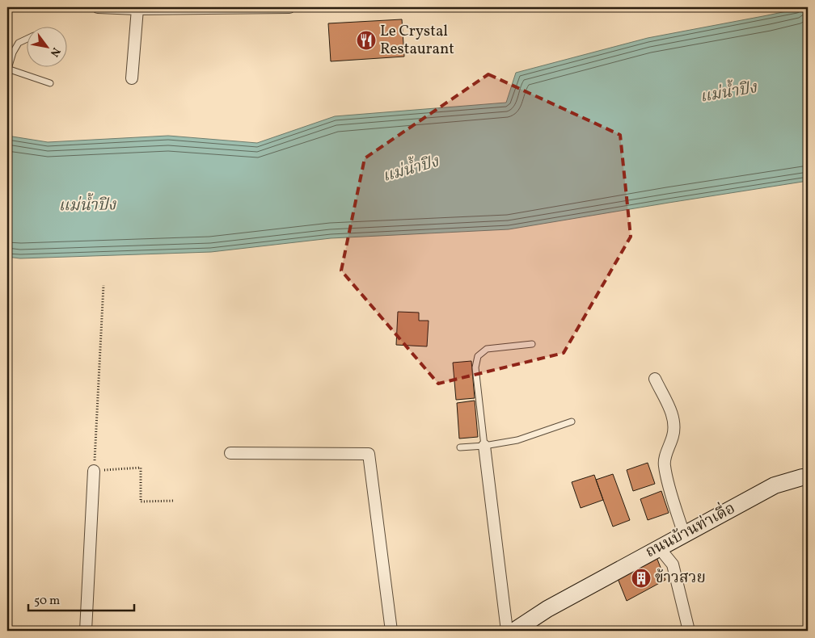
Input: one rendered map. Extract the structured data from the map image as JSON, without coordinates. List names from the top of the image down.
{
  "streets": {
    "street": ["ถนนบ้านท่าเดื่อ"]
  },
  "water": ["แม่น้ำปิง"],
  "places": {
    "restaurant": ["Le Crystal Restaurant"],
    "building": ["ข้าวสวย"]
  },
  "scale_bar": "50 m",
  "north": "bottom right"
}
